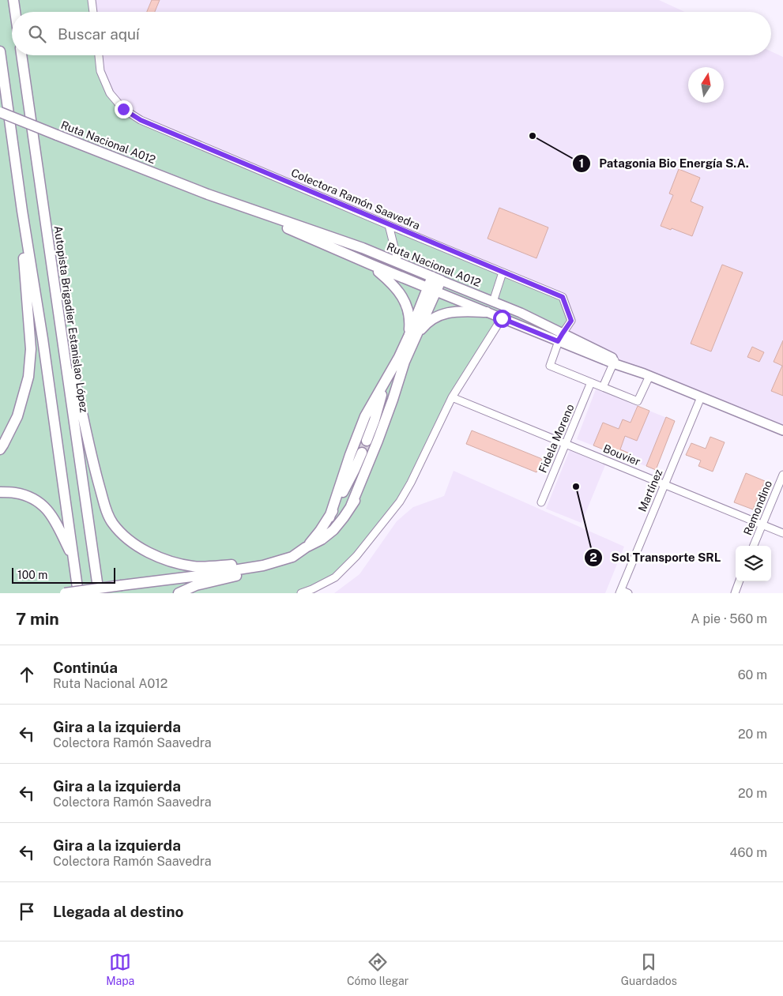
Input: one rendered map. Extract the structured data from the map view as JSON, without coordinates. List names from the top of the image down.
{
  "streets": {
    "highway": ["Ruta Nacional A012", "Autopista Brigadier Estanislao López"],
    "street": [
      "Colectora Ramón Saavedra",
      "Fidela Moreno",
      "Bouvier",
      "Martínez",
      "Remondino"
    ]
  },
  "crossings": [
    ["Ruta Nacional A012", "Colectora Ramón Saavedra"],
    ["Ruta Nacional A012", "Martínez"],
    ["Fidela Moreno", "Bouvier"],
    ["Bouvier", "Martínez"],
    ["Bouvier", "Remondino"]
  ],
  "places": ["Patagonia Bio Energía S.A.", "Sol Transporte SRL"],
  "scale_bar": "100 m",
  "north": "top",
  "page": {
    "search": "Buscar aquí",
    "scale": "100 m",
    "heading": ["7 min", "A pie · 560 m"],
    "list": [
      ["Continúa", "Ruta Nacional A012", "60 m"],
      ["Gira a la izquierda", "Colectora Ramón Saavedra", "20 m"],
      ["Gira a la izquierda", "Colectora Ramón Saavedra", "20 m"],
      ["Gira a la izquierda", "Colectora Ramón Saavedra", "460 m"],
      "Llegada al destino"
    ],
    "nav": ["Mapa", "Cómo llegar", "Guardados"]
  }
}
